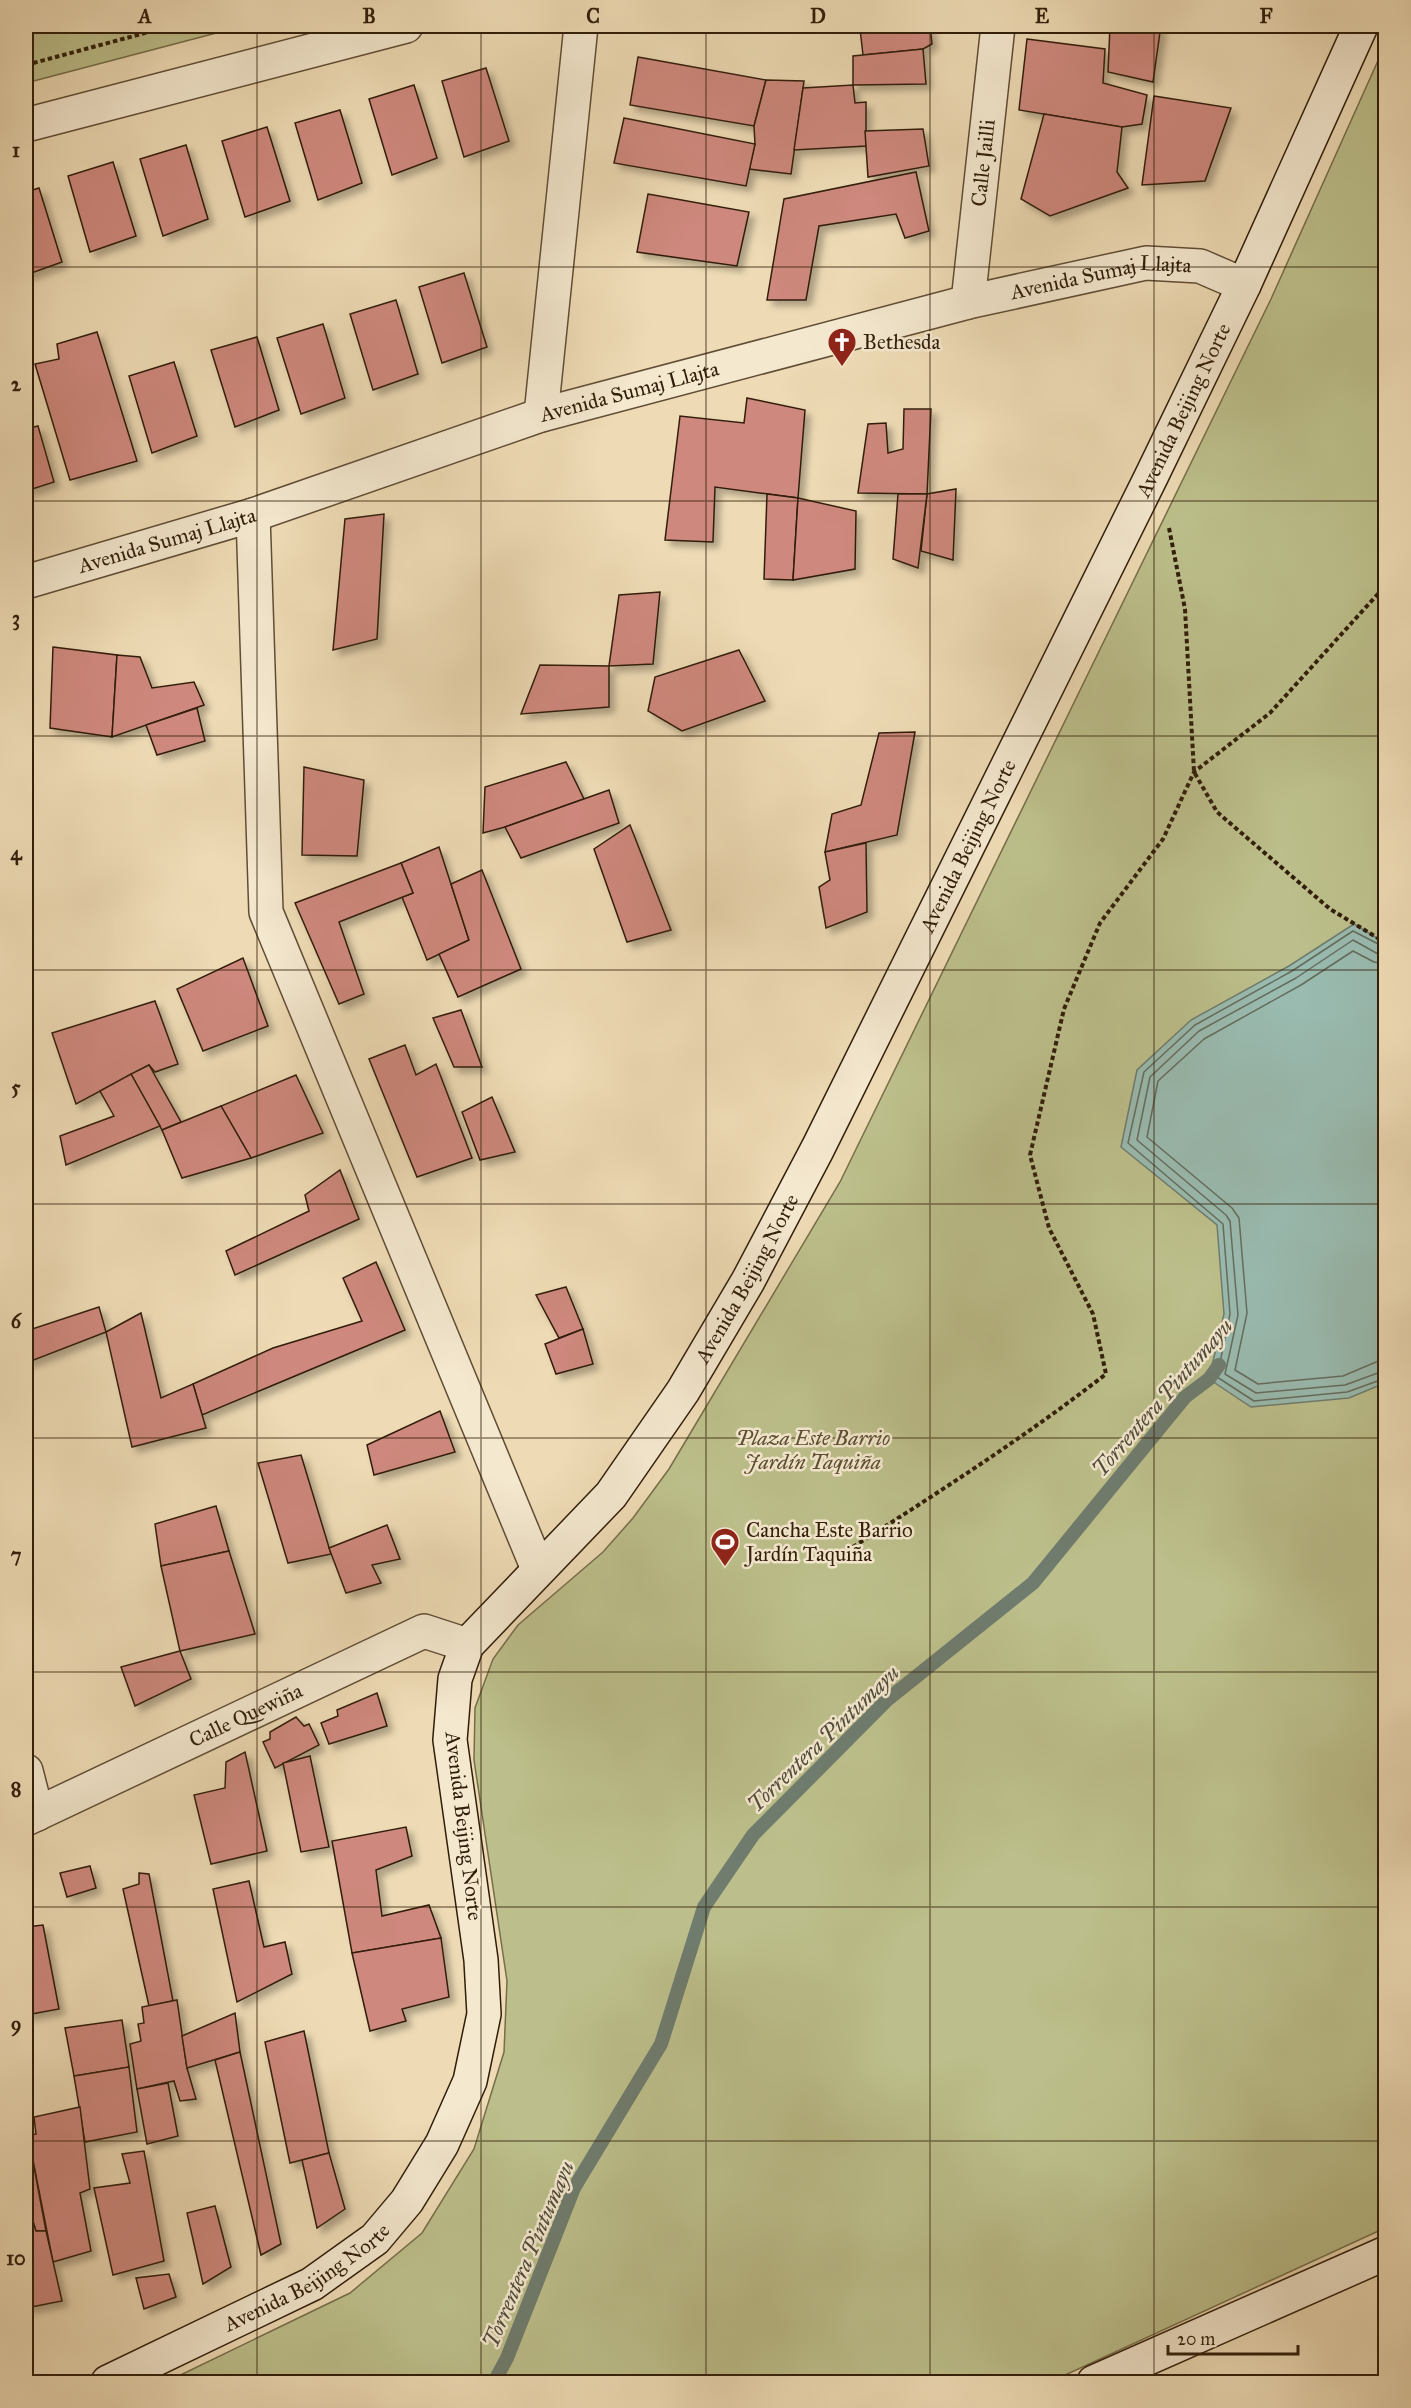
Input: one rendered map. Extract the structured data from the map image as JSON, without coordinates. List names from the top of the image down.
{
  "streets": {
    "street": [
      "Calle Jailli",
      "Avenida Sumaj Llajta",
      "Avenida Beijing Norte",
      "Calle Quewiña"
    ]
  },
  "crossings": [
    ["Calle Jailli", "Avenida Sumaj Llajta"],
    ["Avenida Sumaj Llajta", "Avenida Beijing Norte"],
    ["Avenida Beijing Norte", "Calle Quewiña"]
  ],
  "water": ["Torrentera Pintumayu"],
  "parks": ["Plaza Este Barrio Jardín Taquiña"],
  "places": {
    "church": ["Bethesda"],
    "sports": ["Cancha Este Barrio Jardín Taquiña"]
  },
  "scale_bar": "20 m",
  "grid": {
    "columns": [
      "A",
      "B",
      "C",
      "D",
      "E",
      "F"
    ],
    "rows": [
      "1",
      "2",
      "3",
      "4",
      "5",
      "6",
      "7",
      "8",
      "9",
      "10"
    ]
  }
}
